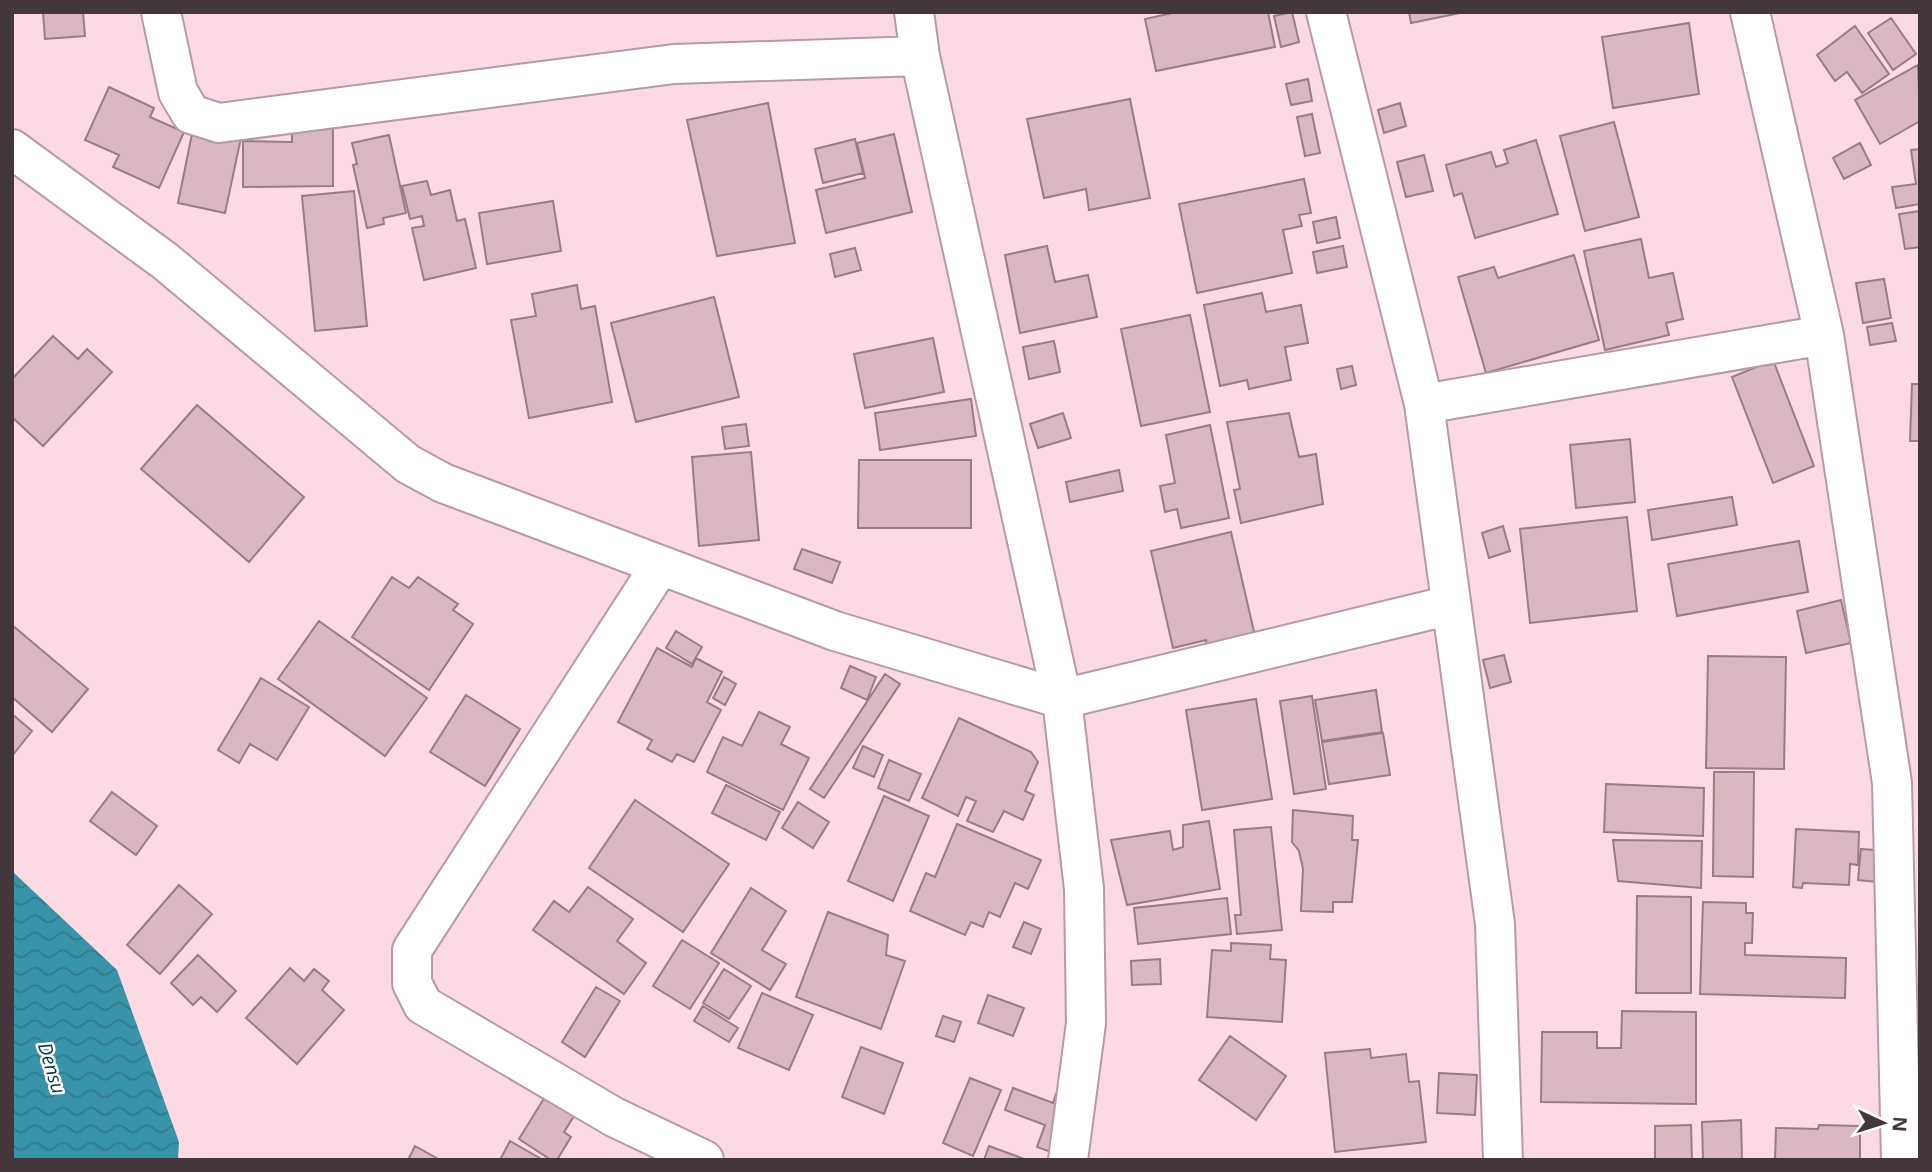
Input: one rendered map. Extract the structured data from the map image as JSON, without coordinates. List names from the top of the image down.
{
  "water": ["Densu"],
  "north": "right"
}
